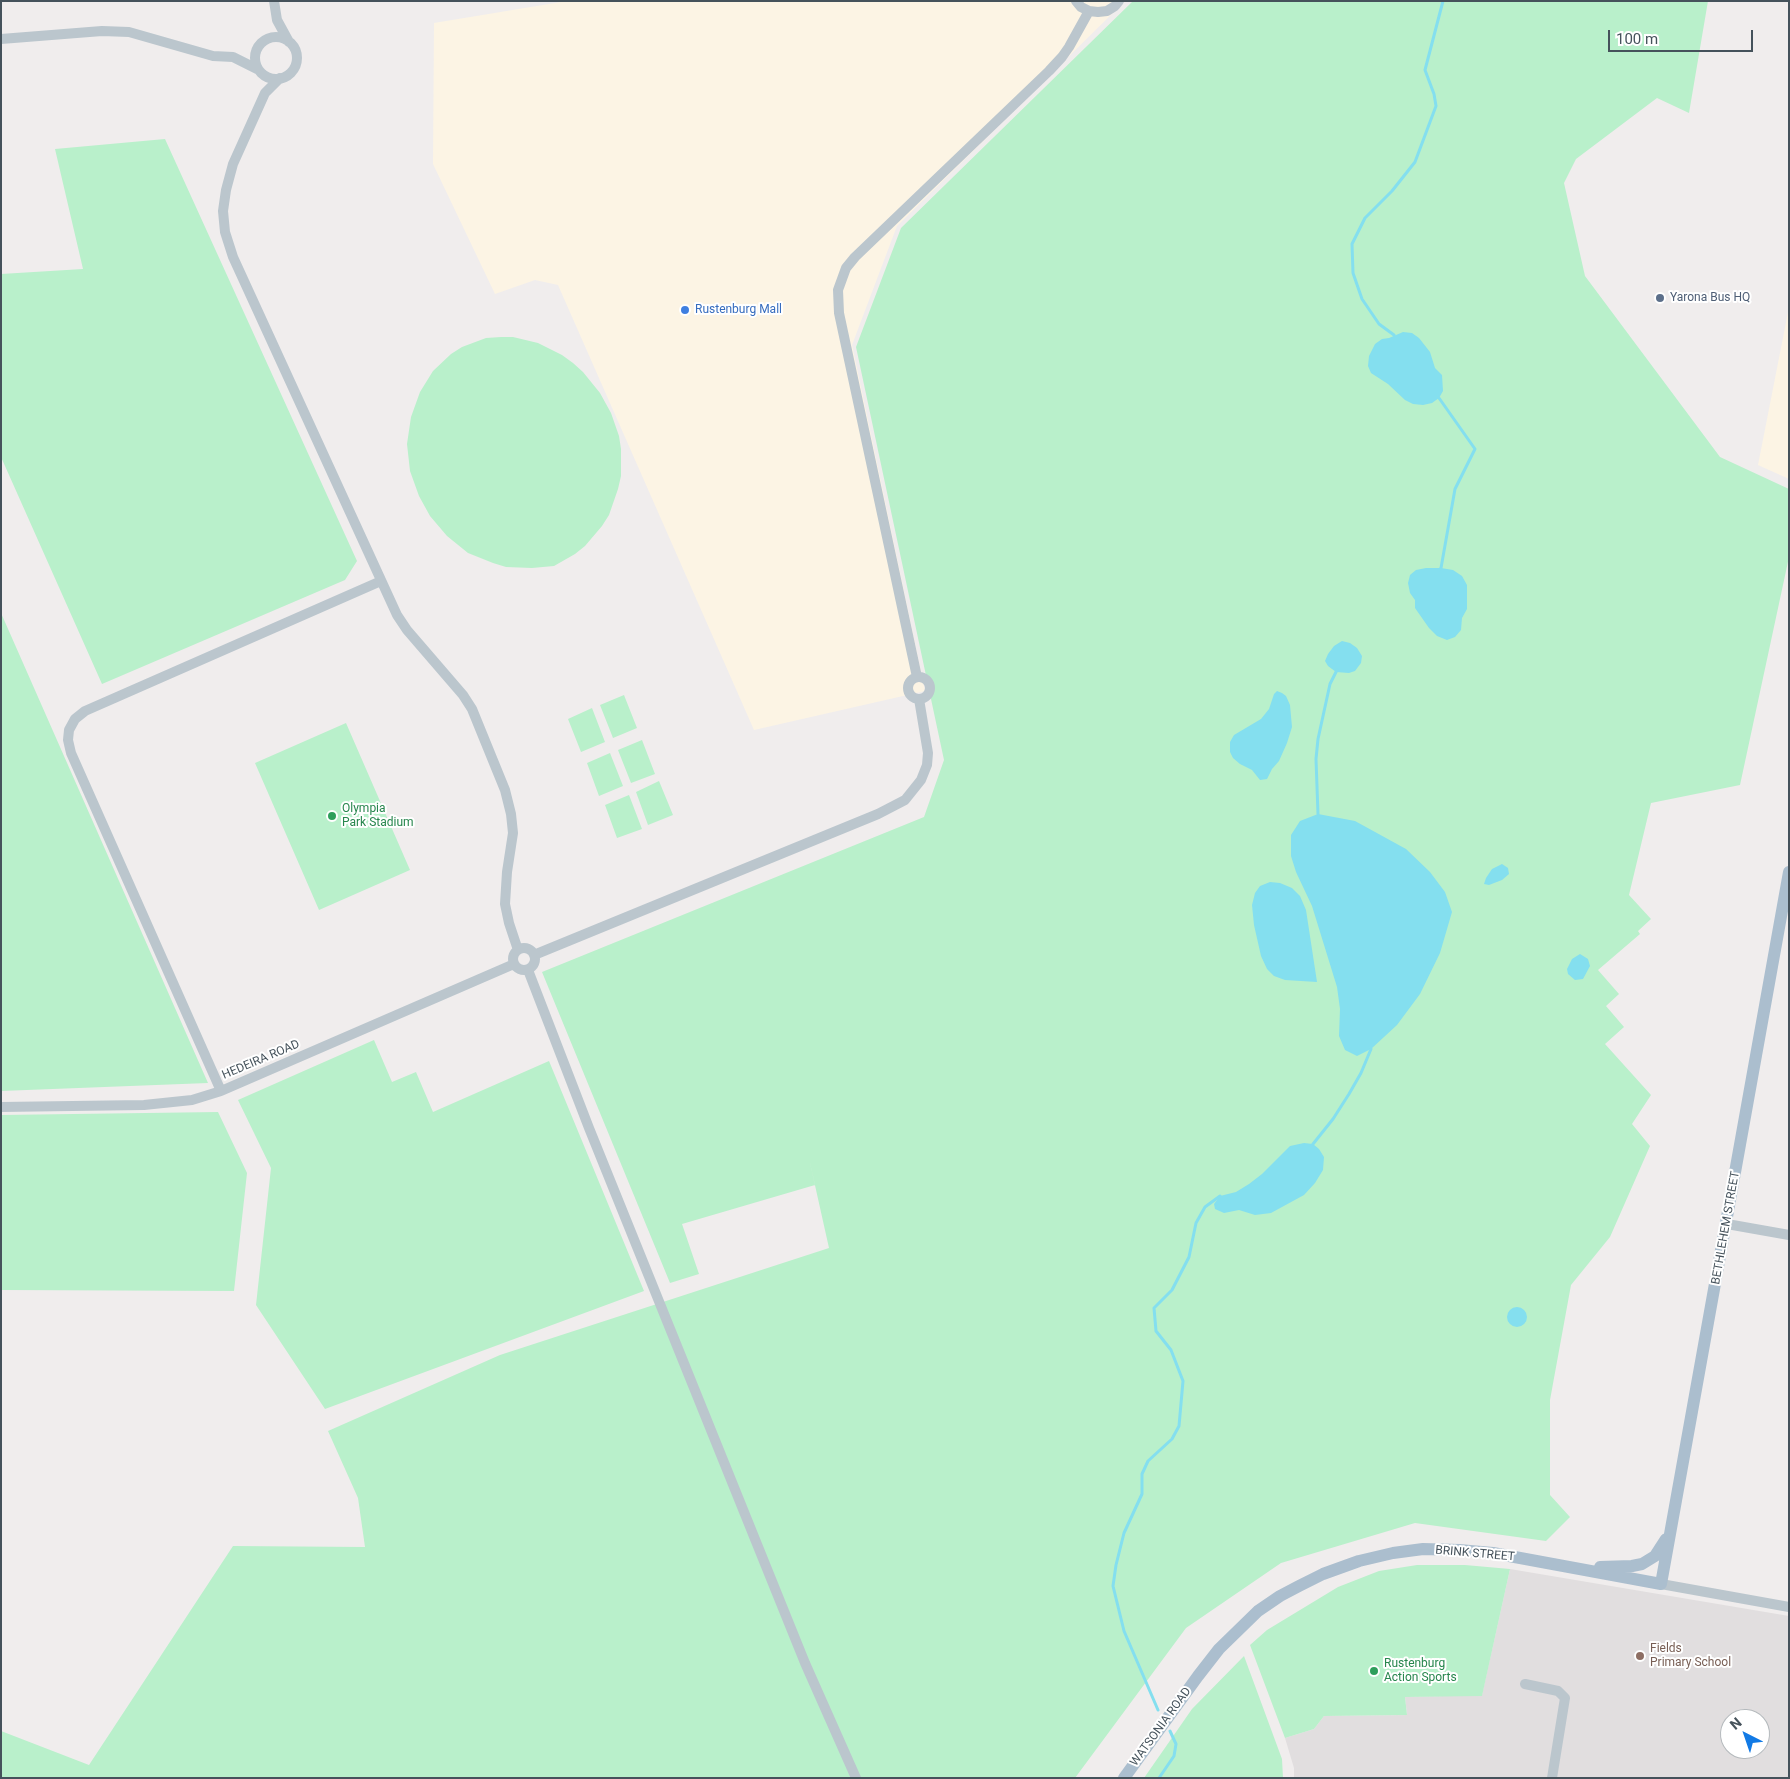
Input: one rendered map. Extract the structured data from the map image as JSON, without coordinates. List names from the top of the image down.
{
  "streets": {
    "main road": ["BETHLEHEM STREET", "BRINK STREET", "WATSONIA ROAD"],
    "street": ["HEDEIRA ROAD"]
  },
  "crossings": [
    ["BETHLEHEM STREET", "BRINK STREET"],
    ["BRINK STREET", "WATSONIA ROAD"]
  ],
  "places": [
    "Yarona Bus HQ",
    "Rustenburg Mall",
    "Olympia Park Stadium",
    "Fields Primary School",
    "Rustenburg Action Sports"
  ],
  "scale_bar": "100 m",
  "north": "top left"
}
